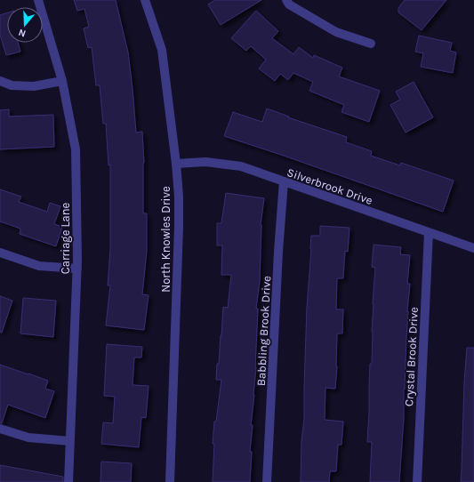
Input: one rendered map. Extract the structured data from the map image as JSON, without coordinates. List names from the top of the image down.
{
  "streets": {
    "street": [
      "Silverbrook Drive",
      "Carriage Lane",
      "North Knowles Drive",
      "Babbling Brook Drive",
      "Crystal Brook Drive"
    ]
  },
  "crossings": [
    ["Silverbrook Drive", "North Knowles Drive"],
    ["Silverbrook Drive", "Babbling Brook Drive"],
    ["Silverbrook Drive", "Crystal Brook Drive"]
  ],
  "north": "bottom"
}
